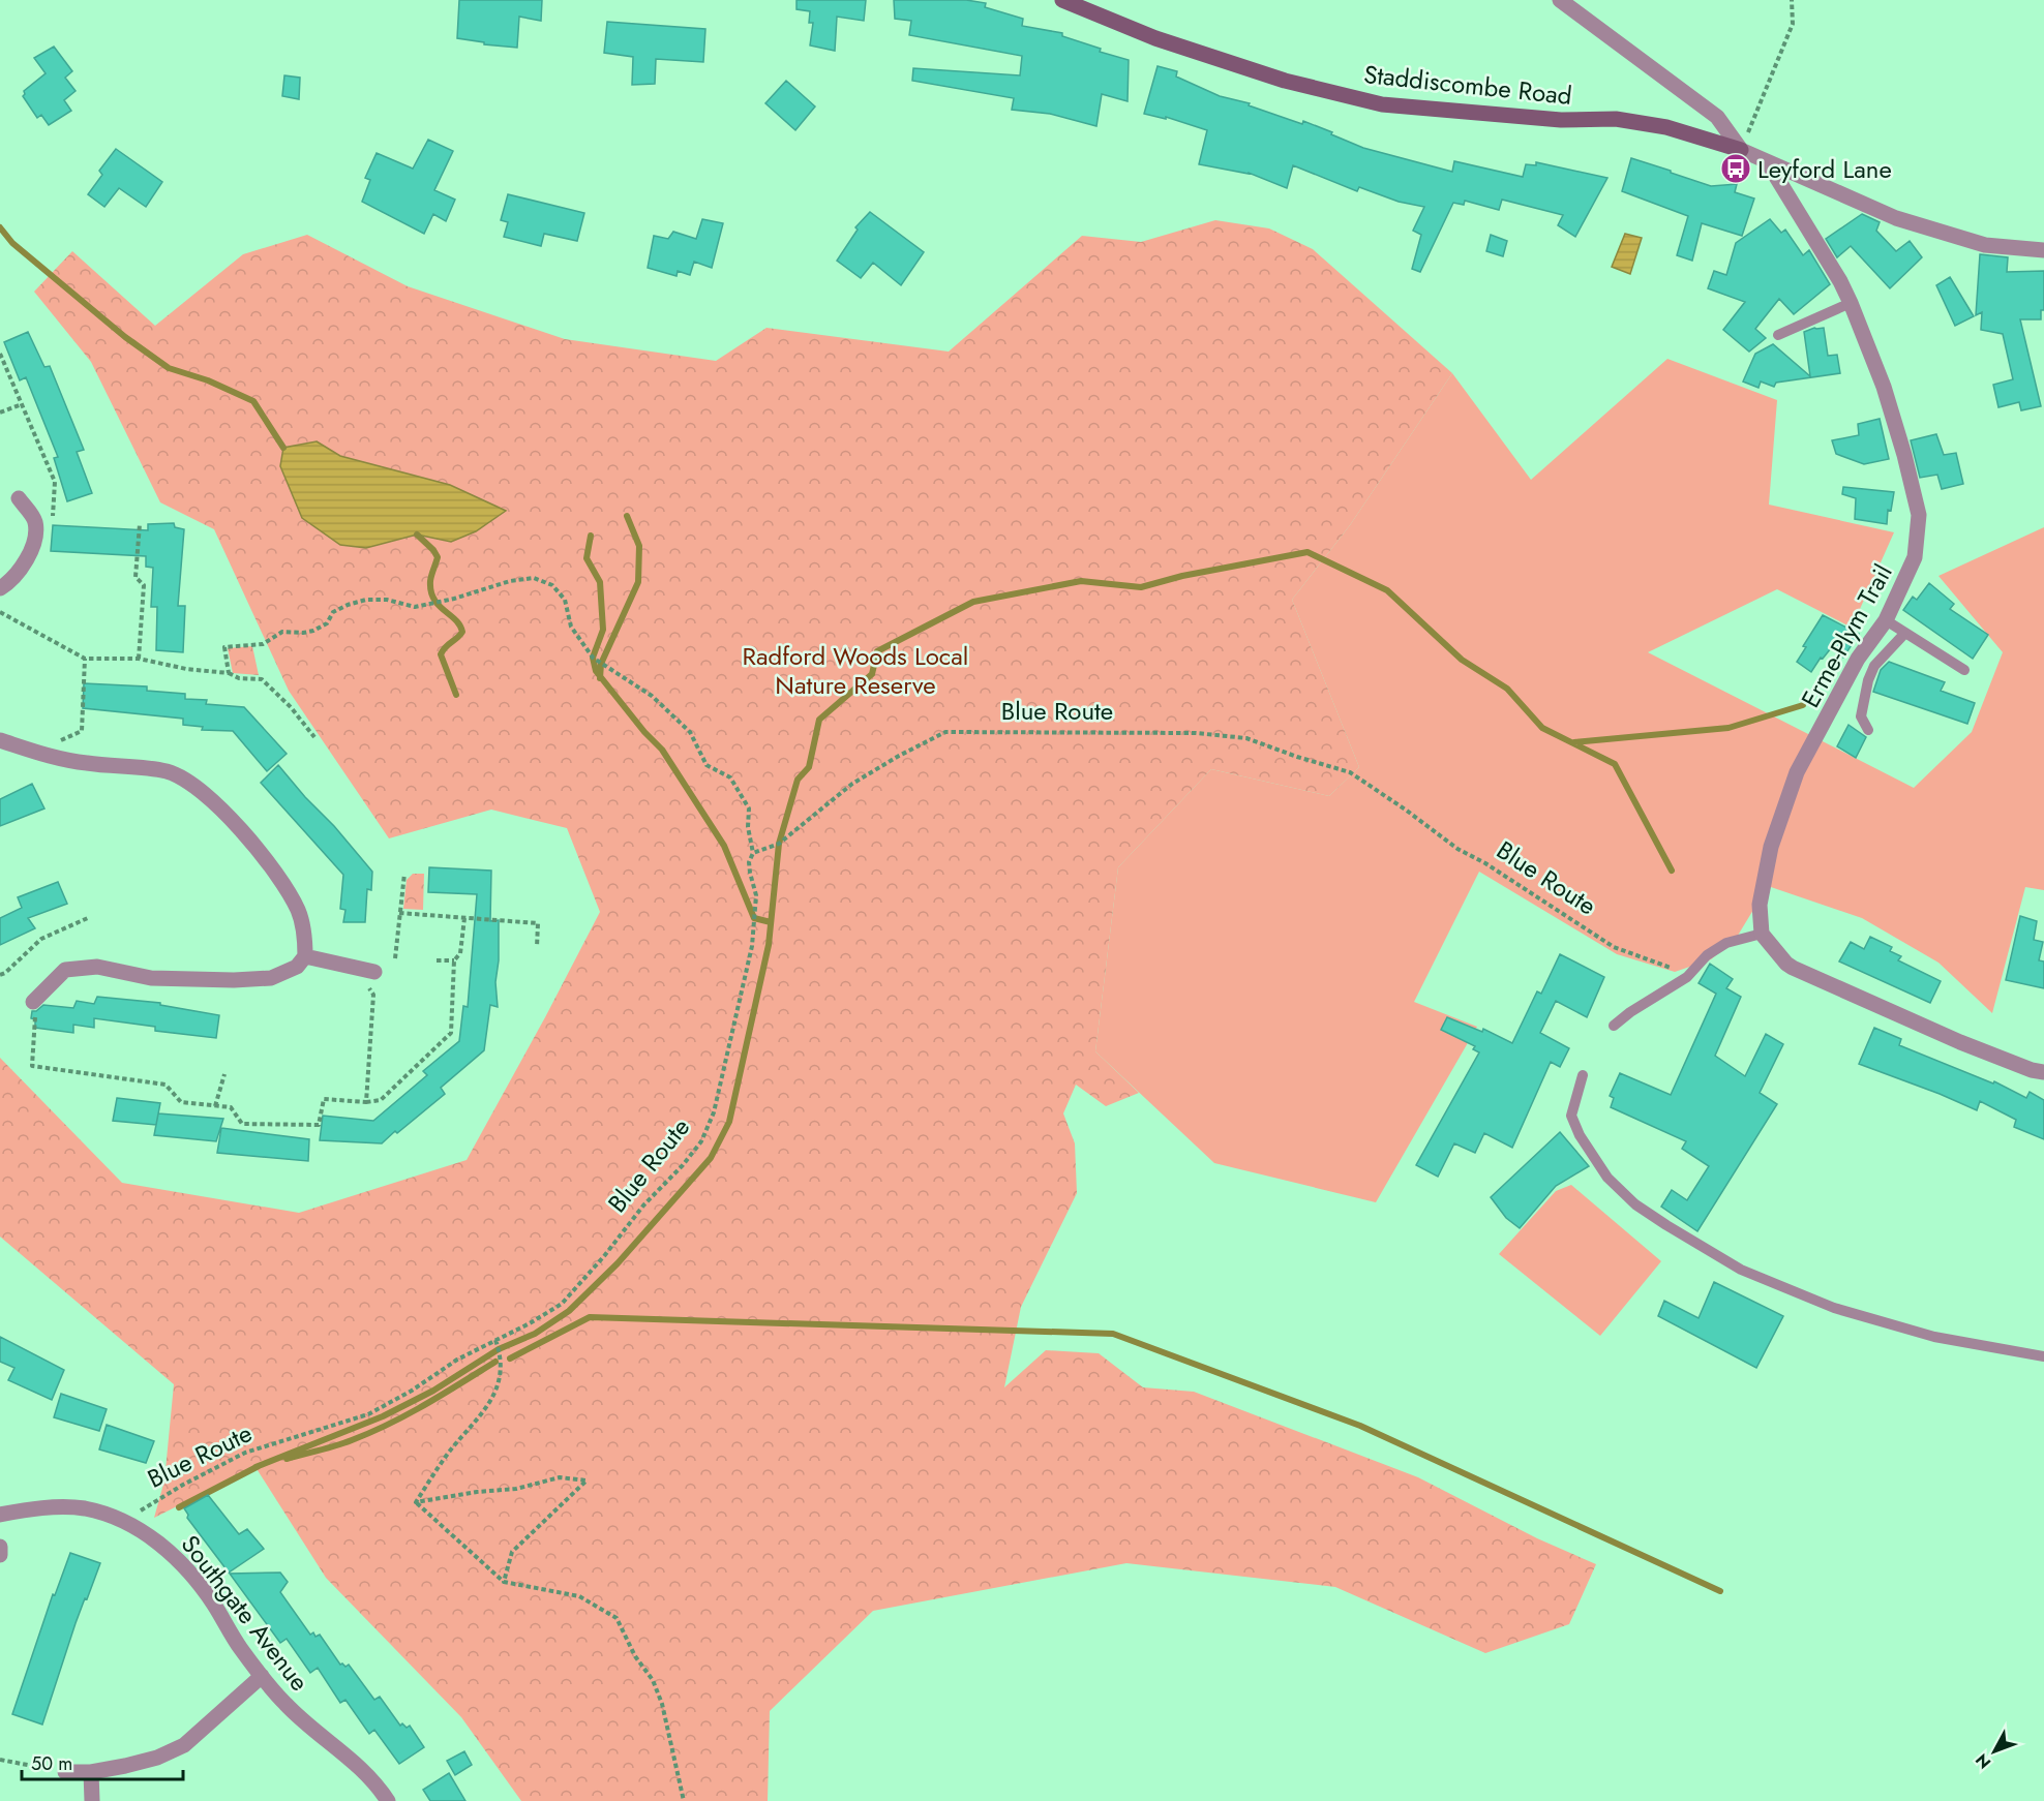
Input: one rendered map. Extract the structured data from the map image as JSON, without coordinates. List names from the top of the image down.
{
  "streets": {
    "street": ["Staddiscombe Road", "Erme-Plym Trail", "Southgate Avenue"],
    "path": ["Blue Route"]
  },
  "crossings": [
    ["Staddiscombe Road", "Erme-Plym Trail"],
    ["Blue Route", "Southgate Avenue"]
  ],
  "parks": ["Radford Woods Local Nature Reserve"],
  "places": {
    "bus stop": ["Leyford Lane"]
  },
  "scale_bar": "50 m",
  "north": "bottom left"
}
